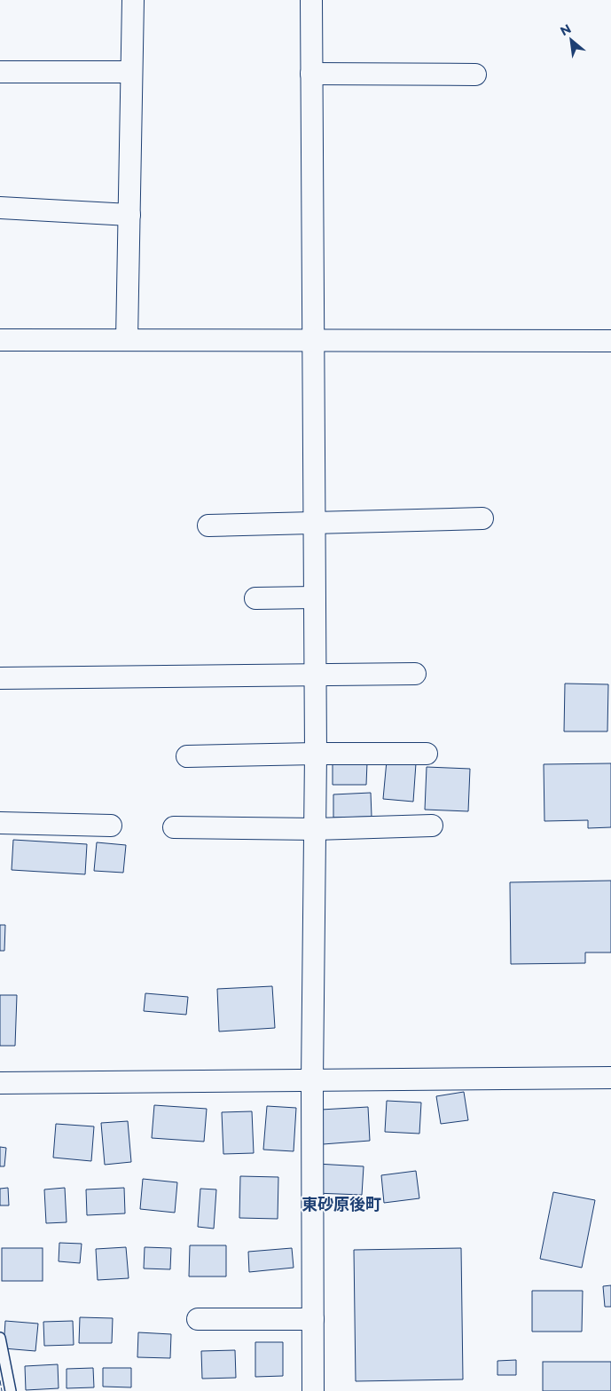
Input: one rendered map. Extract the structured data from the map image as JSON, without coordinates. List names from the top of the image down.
{
  "districts": ["東砂原後町"],
  "north": "top left"
}
